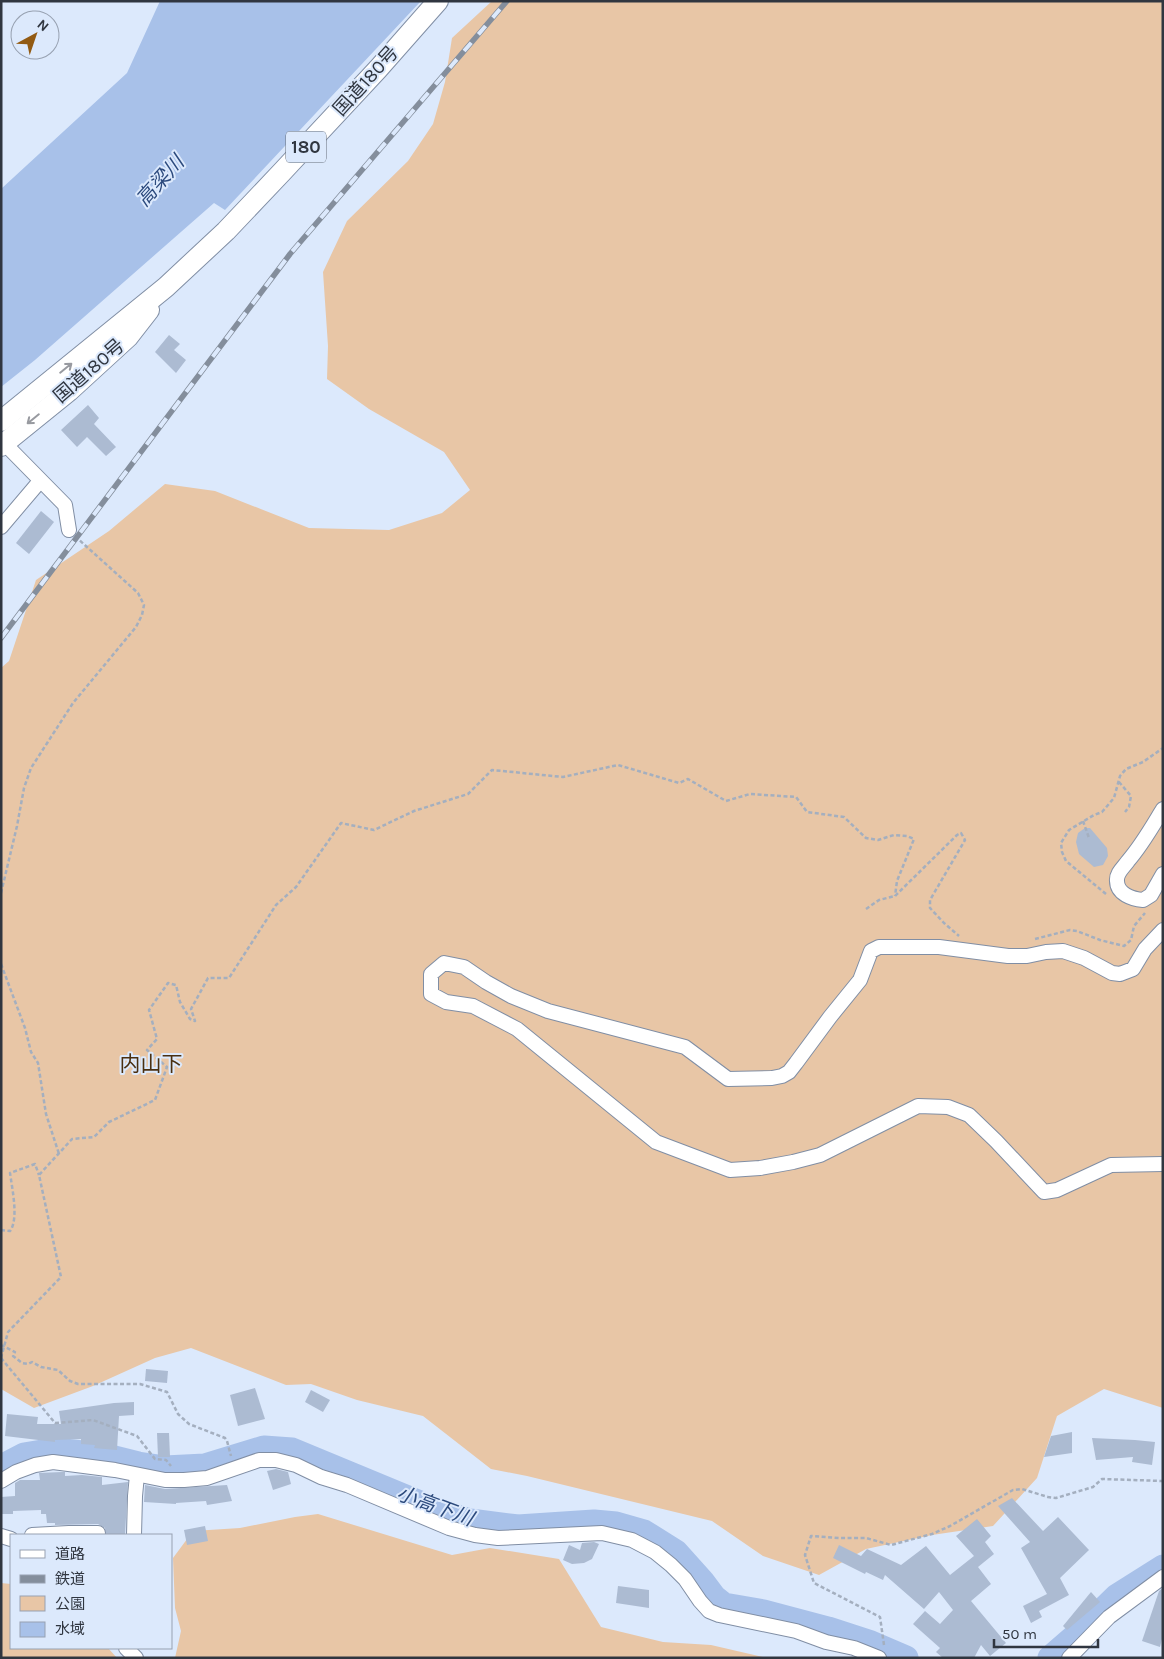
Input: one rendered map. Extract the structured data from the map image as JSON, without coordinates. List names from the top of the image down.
{
  "streets": {
    "highway": ["国道180号", "180"]
  },
  "districts": ["内山下"],
  "water": ["高梁川", "小高下川"],
  "legend": [
    "道路",
    "鉄道",
    "公園",
    "水域"
  ],
  "scale_bar": "50 m",
  "north": "top right"
}
